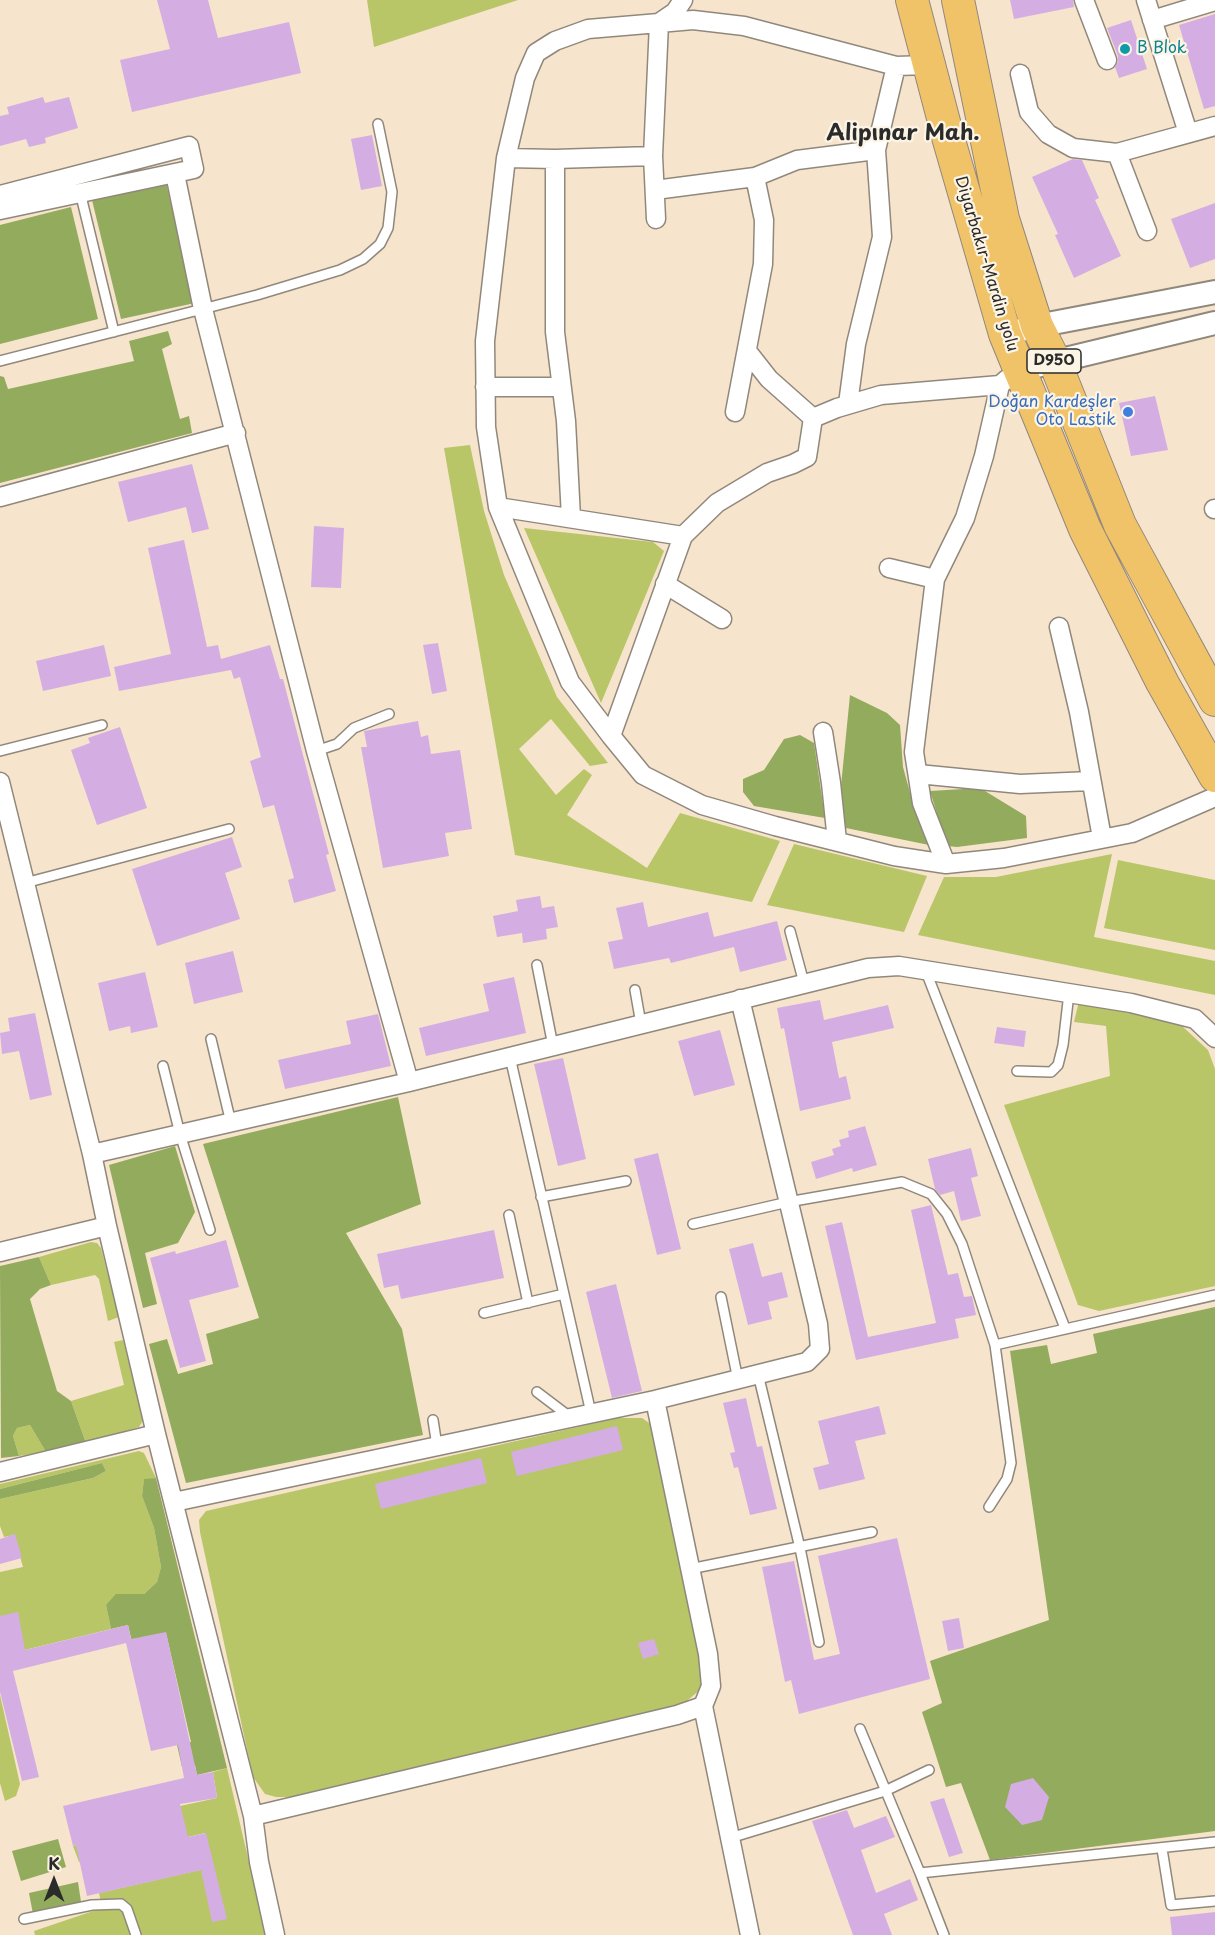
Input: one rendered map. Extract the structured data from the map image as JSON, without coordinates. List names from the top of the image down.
{
  "streets": {
    "highway": ["Diyarbakır-Mardin yolu", "D950"]
  },
  "districts": ["Alipınar Mah."],
  "places": ["B Blok", "Doğan Kardeşler Oto Lastik"],
  "north": "top"
}
